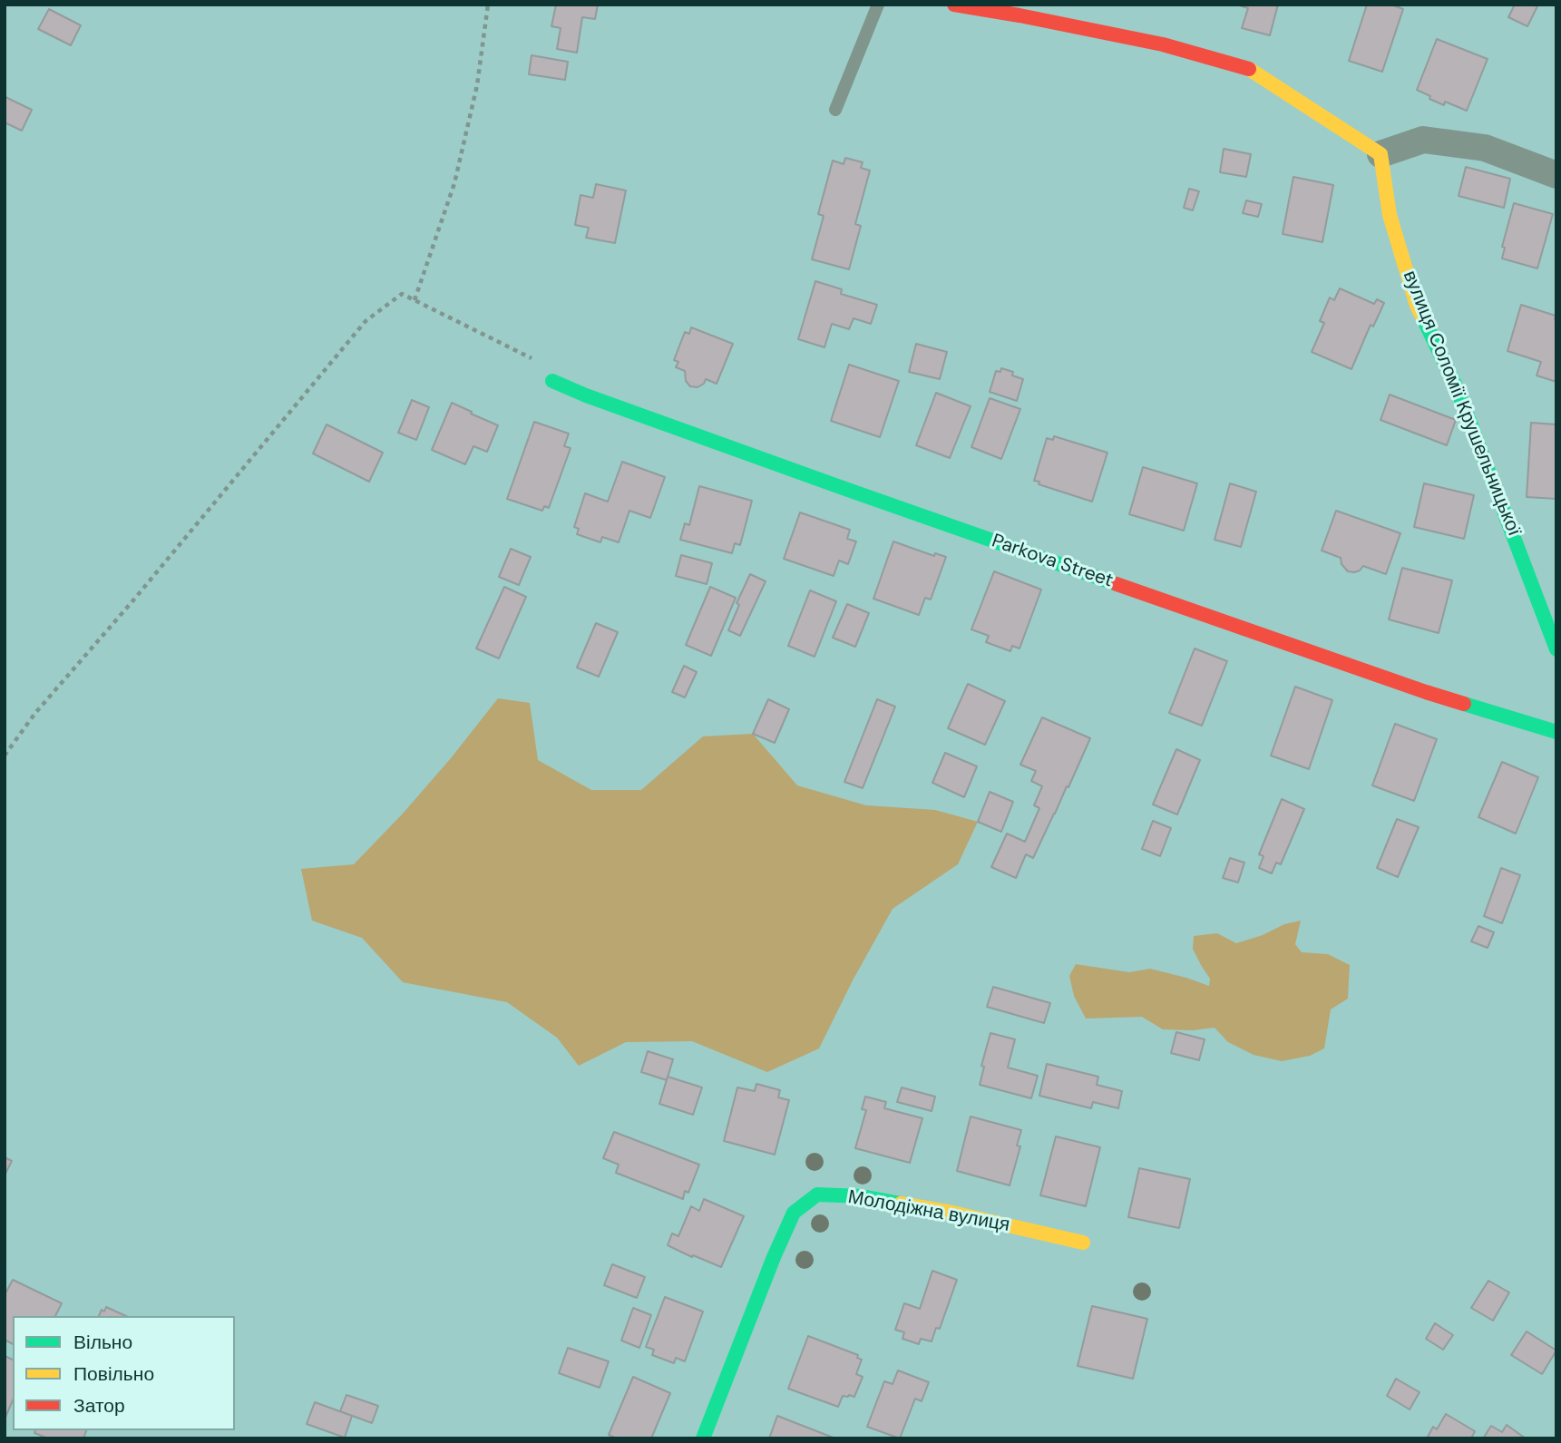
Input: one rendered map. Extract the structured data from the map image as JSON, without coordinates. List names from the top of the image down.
{
  "streets": {
    "street": ["вулиця Соломії Крушельницької", "Parkova Street", "Молодіжна вулиця"]
  },
  "legend": ["Вільно", "Повільно", "Затор"]
}
